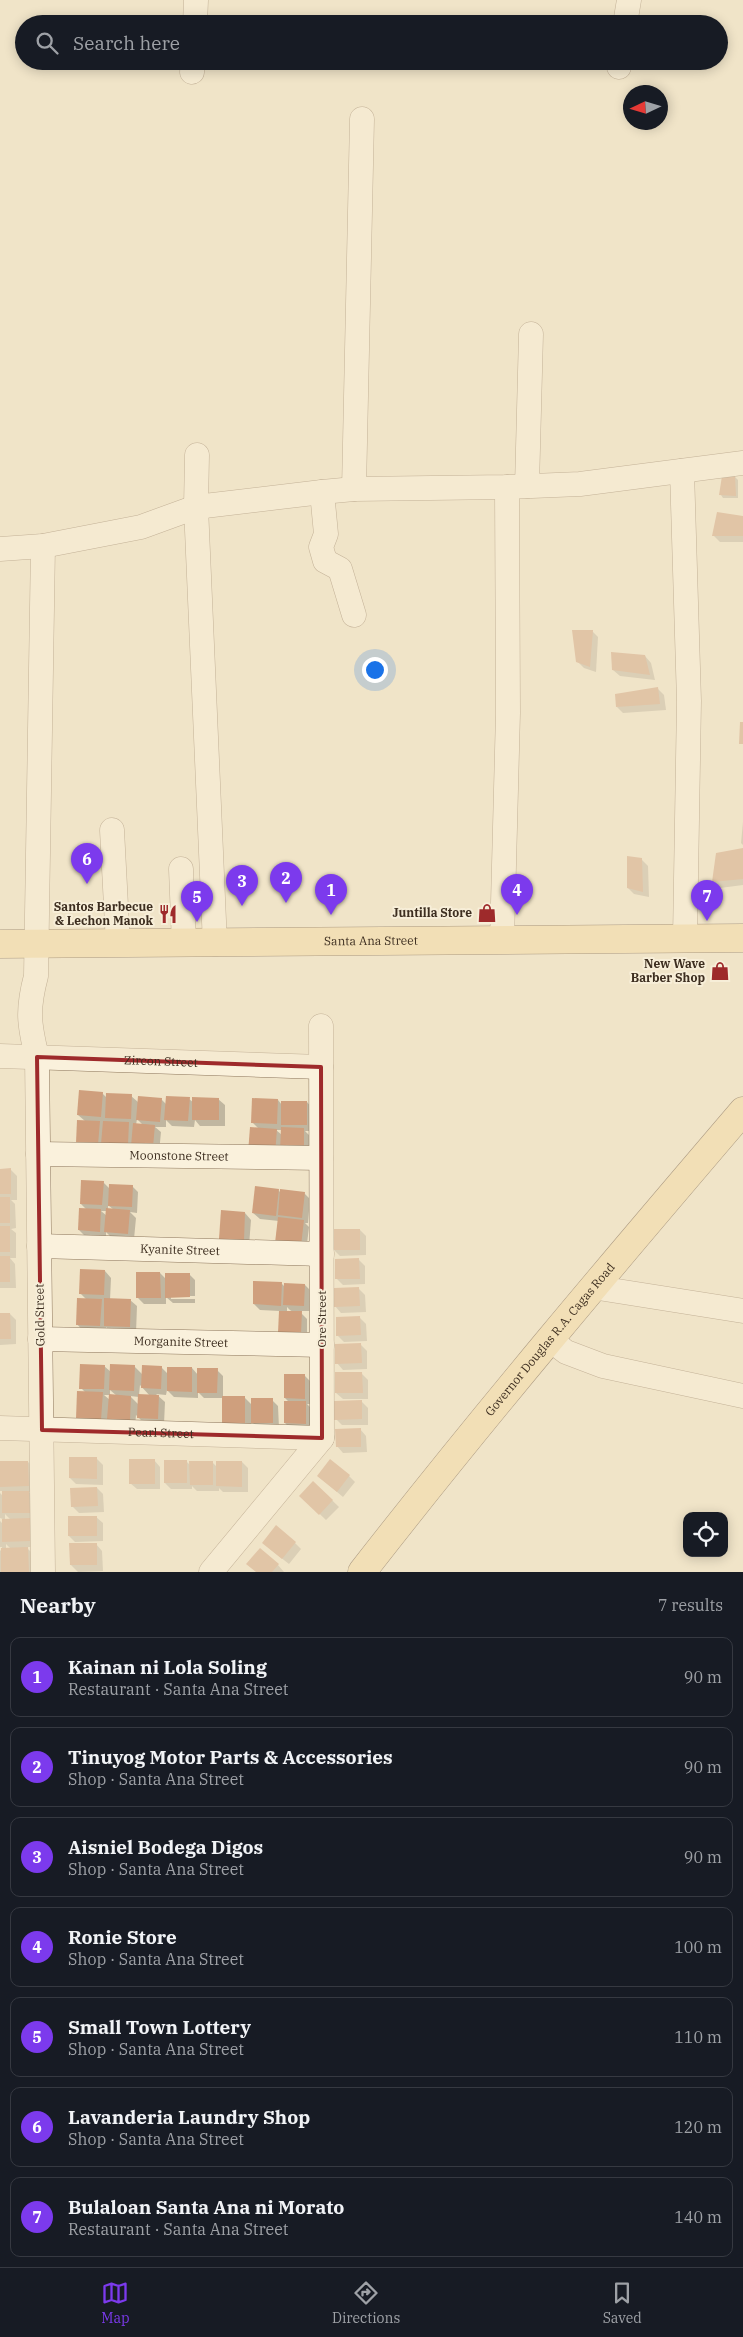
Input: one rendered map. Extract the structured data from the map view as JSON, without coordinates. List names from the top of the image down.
{
  "streets": {
    "main road": ["Santa Ana Street", "Governor Douglas R.A. Cagas Road"],
    "street": [
      "Zircon Street",
      "Moonstone Street",
      "Kyanite Street",
      "Gold Street",
      "Ore Street",
      "Morganite Street",
      "Pearl Street"
    ]
  },
  "crossings": [
    ["Santa Ana Street", "Gold Street"],
    ["Zircon Street", "Gold Street"],
    ["Zircon Street", "Ore Street"],
    ["Moonstone Street", "Gold Street"],
    ["Moonstone Street", "Ore Street"],
    ["Kyanite Street", "Gold Street"],
    ["Kyanite Street", "Ore Street"],
    ["Gold Street", "Morganite Street"],
    ["Gold Street", "Pearl Street"],
    ["Ore Street", "Morganite Street"],
    ["Ore Street", "Pearl Street"]
  ],
  "places": {
    "shop": ["Juntilla Store", "New Wave Barber Shop"],
    "restaurant": ["Santos Barbecue & Lechon Manok"]
  },
  "north": "left",
  "page": {
    "search": "Search here",
    "pins": [
      "6",
      "2",
      "3",
      "1",
      "4",
      "7",
      "5"
    ],
    "heading": ["Nearby", "7 results"],
    "list": [
      {
        "mark": "1",
        "name": "Kainan ni Lola Soling",
        "note": "Restaurant · Santa Ana Street",
        "value": "90 m"
      },
      {
        "mark": "2",
        "name": "Tinuyog Motor Parts & Accessories",
        "note": "Shop · Santa Ana Street",
        "value": "90 m"
      },
      {
        "mark": "3",
        "name": "Aisniel Bodega Digos",
        "note": "Shop · Santa Ana Street",
        "value": "90 m"
      },
      {
        "mark": "4",
        "name": "Ronie Store",
        "note": "Shop · Santa Ana Street",
        "value": "100 m"
      },
      {
        "mark": "5",
        "name": "Small Town Lottery",
        "note": "Shop · Santa Ana Street",
        "value": "110 m"
      },
      {
        "mark": "6",
        "name": "Lavanderia Laundry Shop",
        "note": "Shop · Santa Ana Street",
        "value": "120 m"
      },
      {
        "mark": "7",
        "name": "Bulaloan Santa Ana ni Morato",
        "note": "Restaurant · Santa Ana Street",
        "value": "140 m"
      }
    ],
    "nav": ["Map", "Directions", "Saved"]
  }
}
